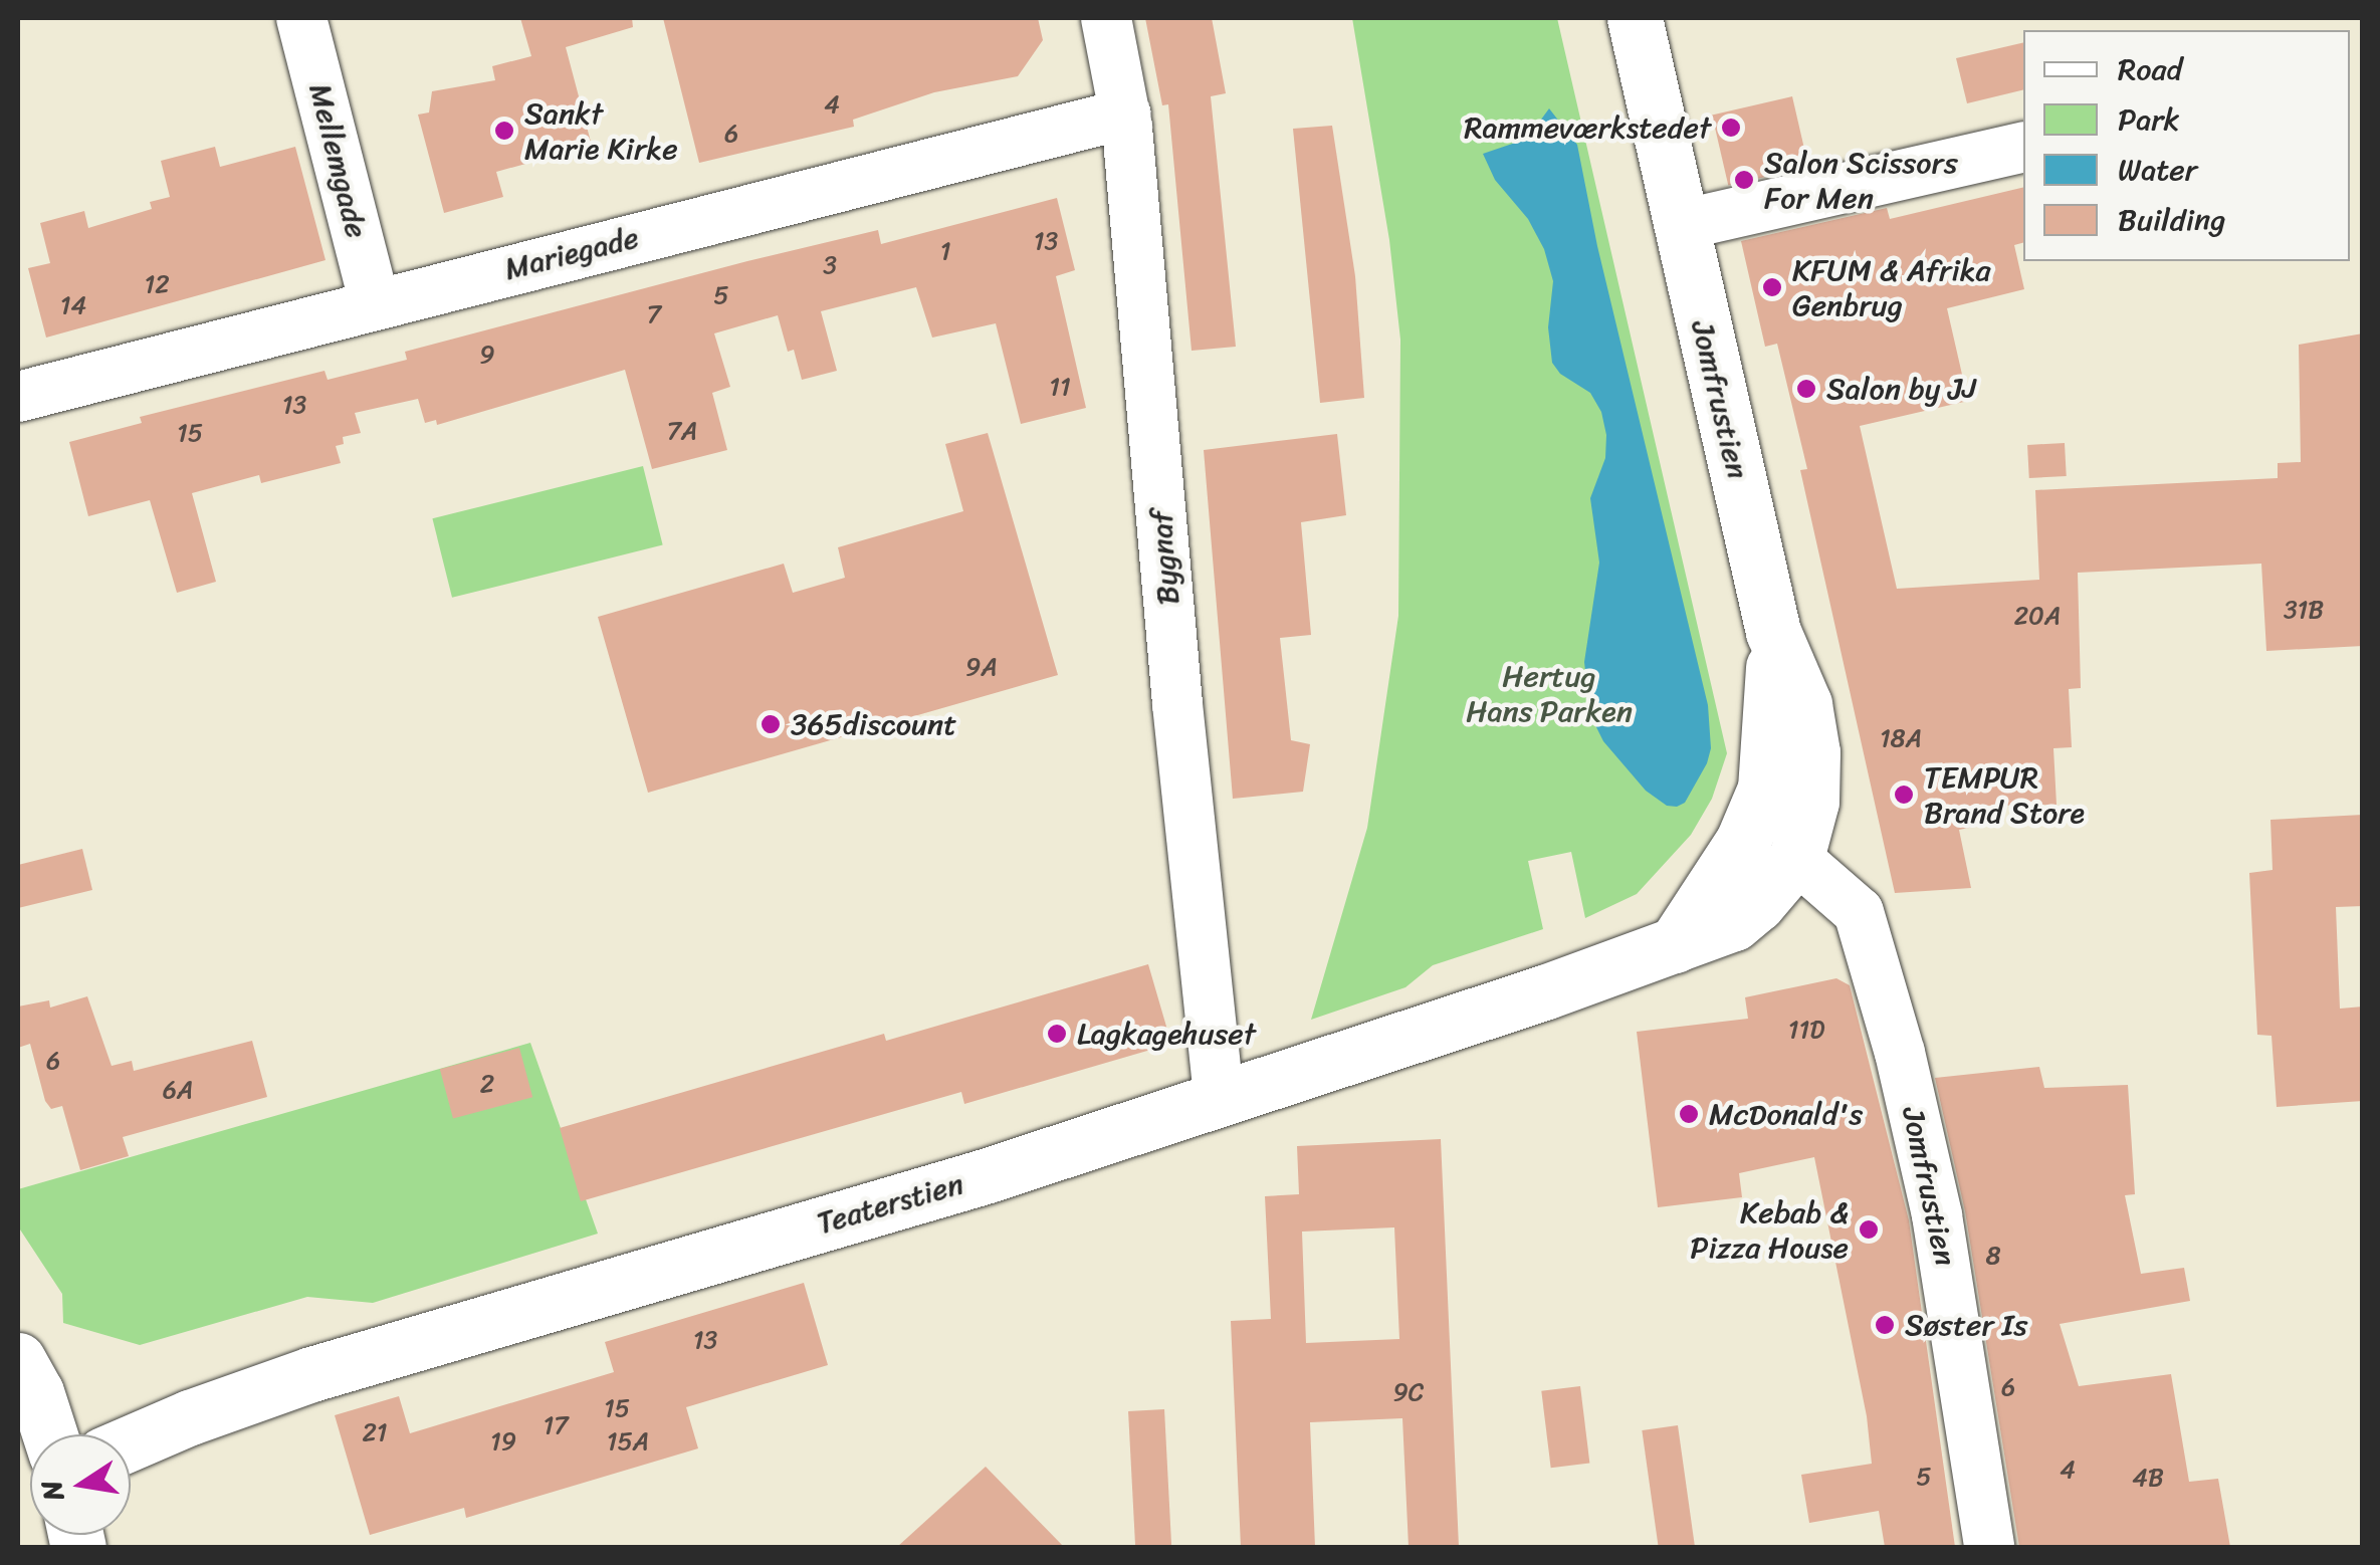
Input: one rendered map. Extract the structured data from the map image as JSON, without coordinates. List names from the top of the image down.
{
  "streets": {
    "street": [
      "Mellemgade",
      "Mariegade",
      "Jomfrustien",
      "Bygnaf",
      "Teaterstien"
    ]
  },
  "crossings": [
    ["Mellemgade", "Mariegade"],
    ["Mariegade", "Bygnaf"],
    ["Jomfrustien", "Teaterstien"],
    ["Bygnaf", "Teaterstien"]
  ],
  "parks": ["Hertug Hans Parken"],
  "places": [
    "Rammeværkstedet",
    "Sankt Marie Kirke",
    "Salon Scissors For Men",
    "KFUM & Afrika Genbrug",
    "Salon by JJ",
    "365discount",
    "TEMPUR Brand Store",
    "Lagkagehuset",
    "McDonald's",
    "Kebab & Pizza House",
    "Søster Is"
  ],
  "house_numbers": [
    "4",
    "6",
    "13",
    "1",
    "3",
    "12",
    "5",
    "14",
    "7",
    "9",
    "11",
    "13",
    "7A",
    "15",
    "31B",
    "20A",
    "9A",
    "18A",
    "11D",
    "6",
    "2",
    "6A",
    "8",
    "13",
    "6",
    "9C",
    "15",
    "17",
    "21",
    "19",
    "15A",
    "4",
    "5",
    "4B"
  ],
  "legend": [
    "Road",
    "Park",
    "Water",
    "Building"
  ],
  "north": "left"
}
